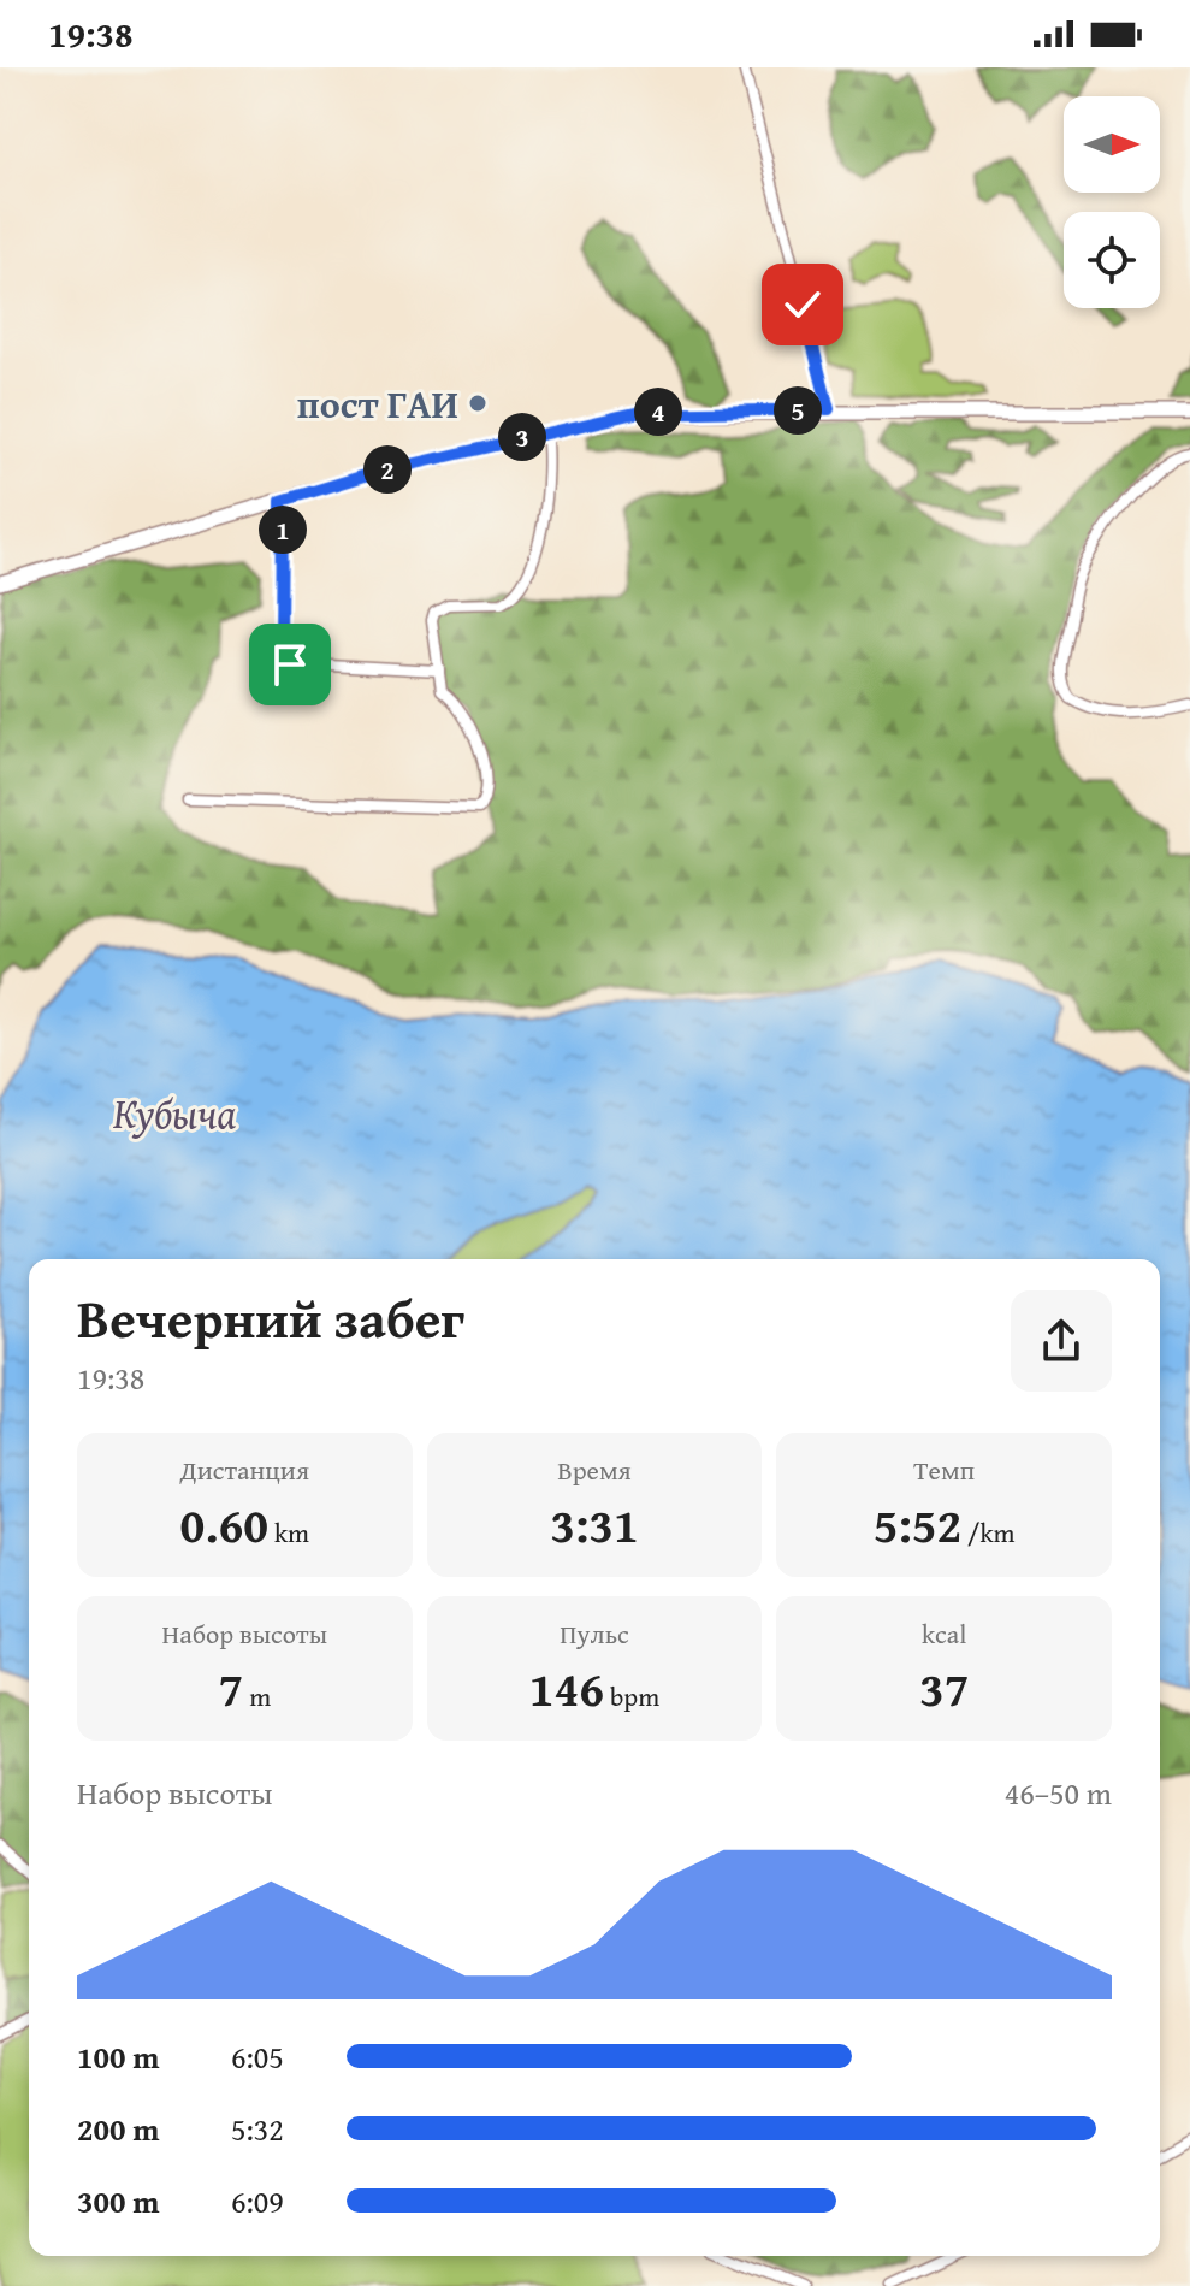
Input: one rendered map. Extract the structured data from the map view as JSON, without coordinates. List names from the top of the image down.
{
  "water": ["Кубыча"],
  "places": ["пост ГАИ"],
  "north": "right",
  "page": {
    "status": "19:38",
    "pins": [
      "5",
      "4",
      "3",
      "2",
      "1"
    ],
    "heading": ["Вечерний забег", "19:38"],
    "stats": [
      ["Дистанция", "0.60 km"],
      ["Время", "3:31"],
      ["Темп", "5:52 /km"],
      ["Набор высоты", "7 m"],
      ["Пульс", "146 bpm"],
      ["kcal", "37"]
    ],
    "chart": ["Набор высоты", "46–50 m"],
    "list": [
      {
        "name": "100 m",
        "note": "6:05"
      },
      {
        "name": "200 m",
        "note": "5:32"
      },
      {
        "name": "300 m",
        "note": "6:09"
      }
    ]
  }
}
